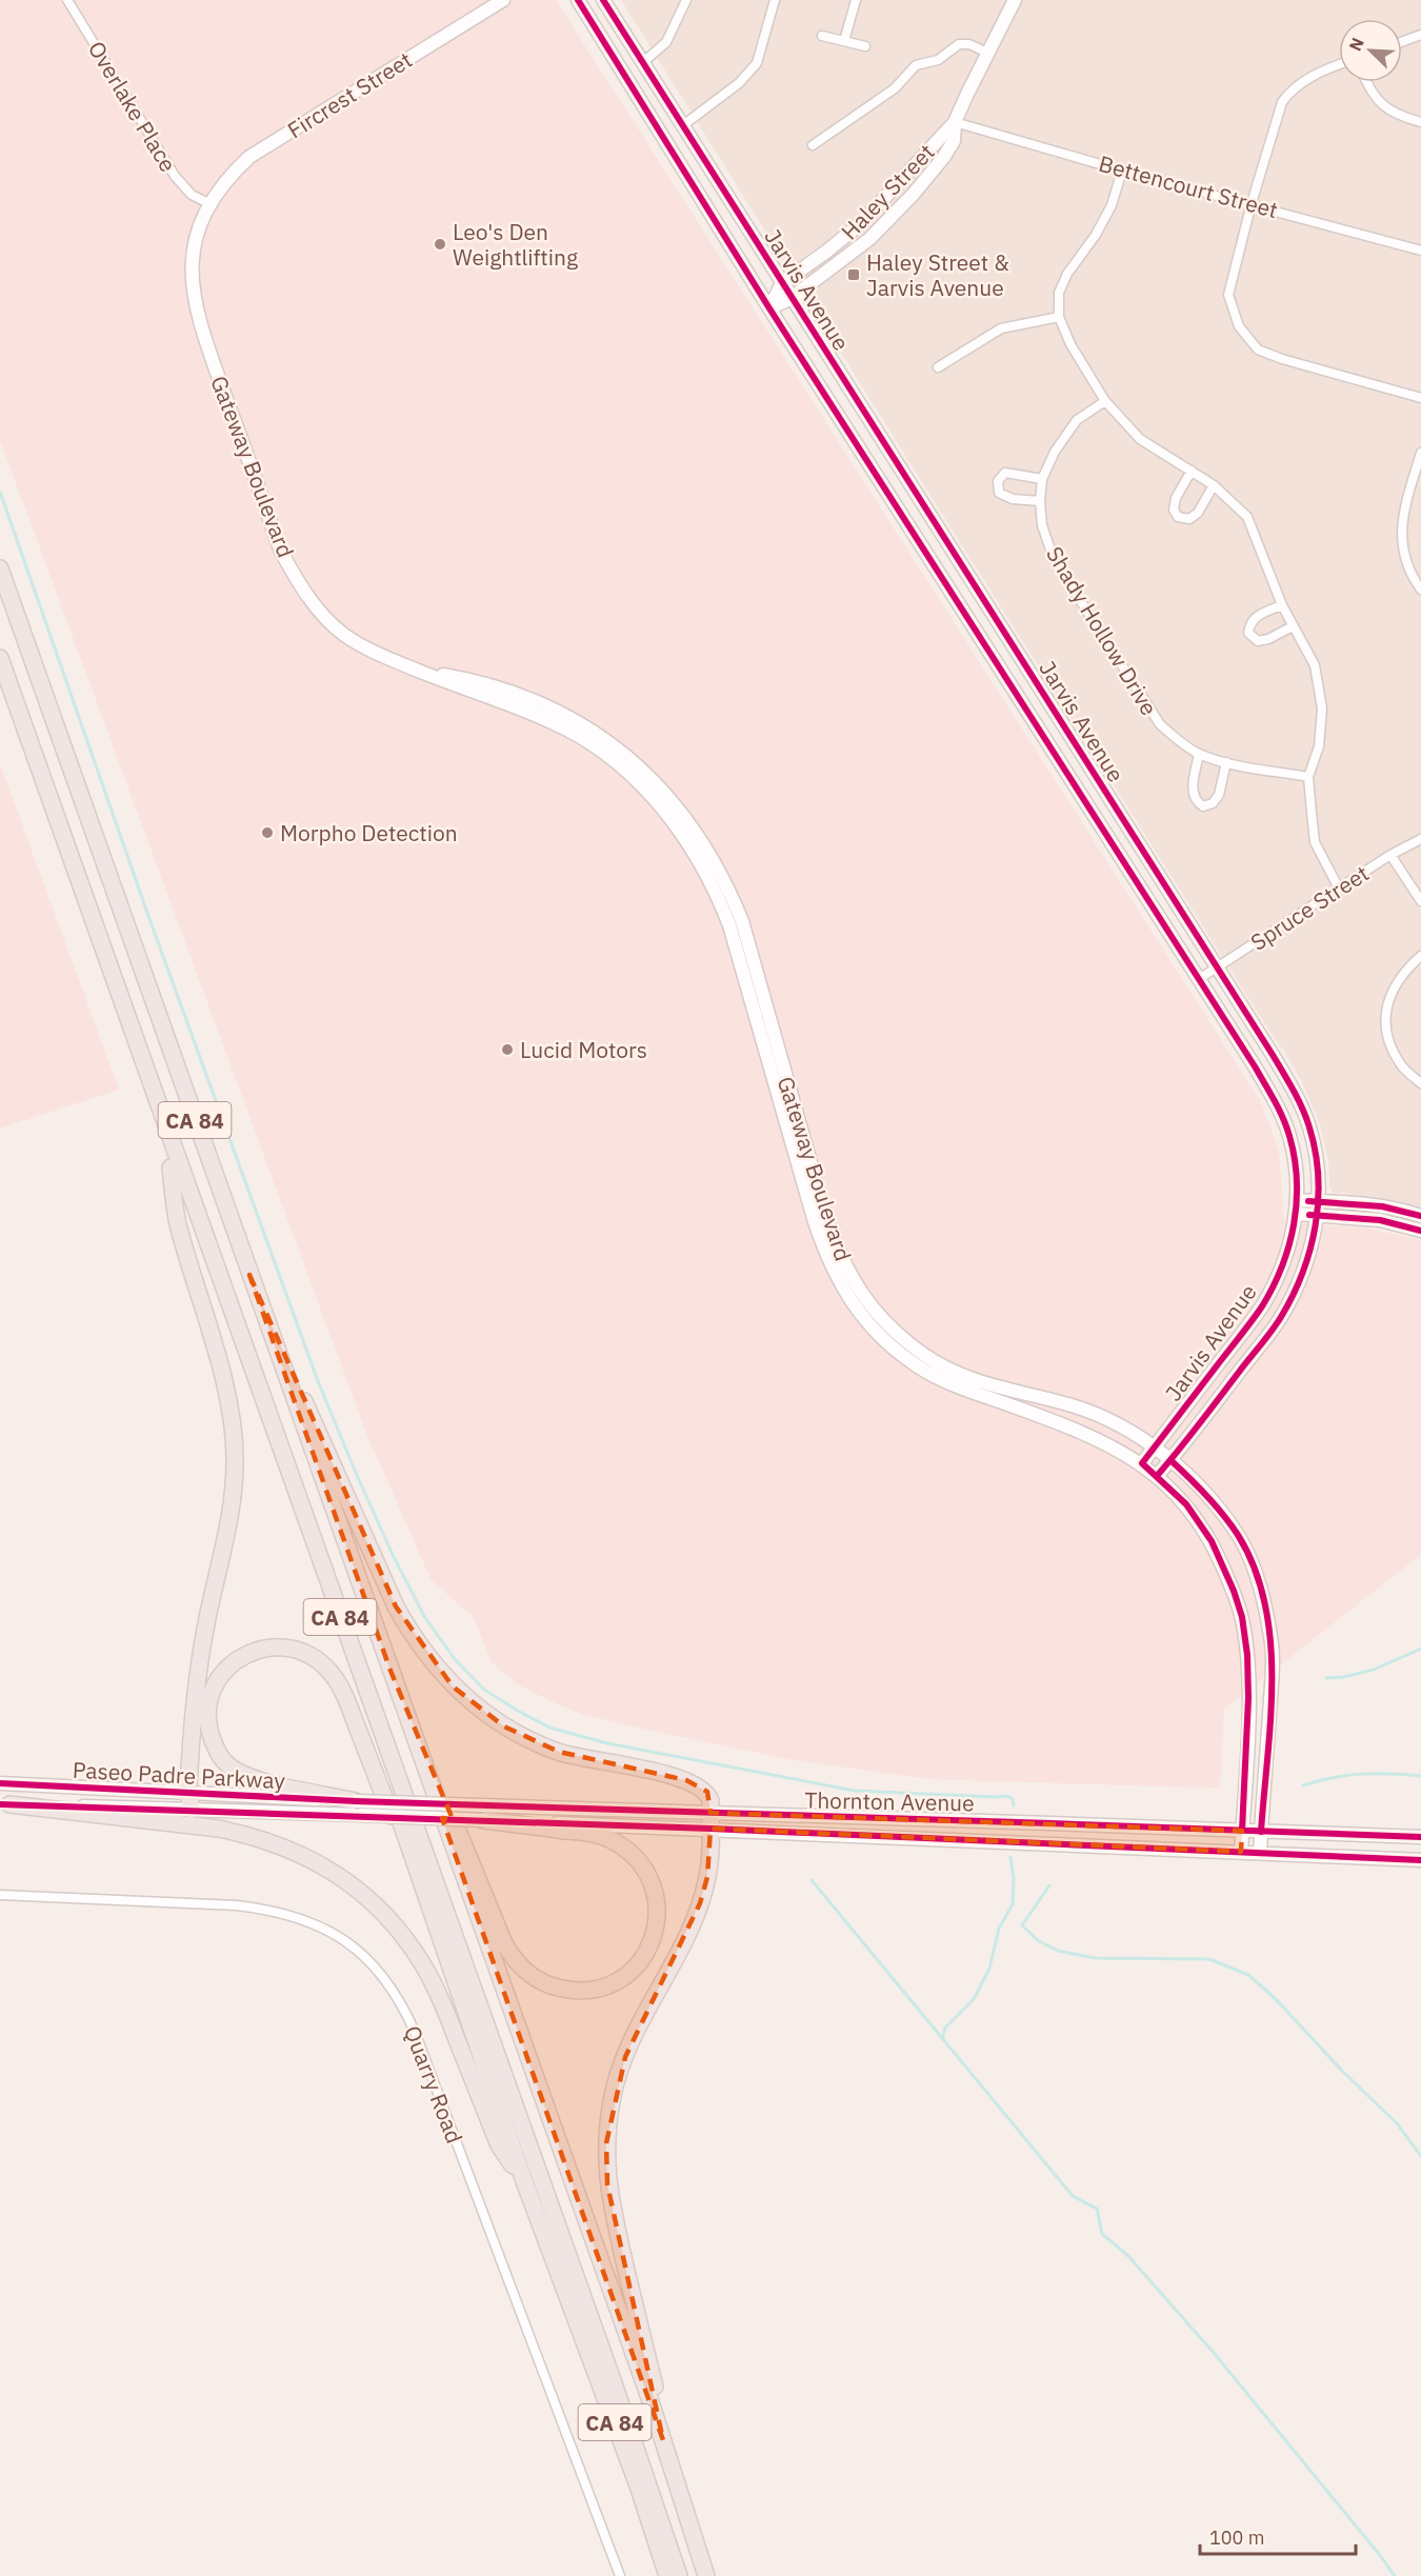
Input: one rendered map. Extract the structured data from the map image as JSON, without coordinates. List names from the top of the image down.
{
  "streets": {
    "highway": ["CA 84"],
    "main road": [
      "Fircrest Street",
      "Haley Street",
      "Jarvis Avenue",
      "Gateway Boulevard",
      "Paseo Padre Parkway",
      "Thornton Avenue"
    ],
    "street": [
      "Overlake Place",
      "Bettencourt Street",
      "Shady Hollow Drive",
      "Spruce Street",
      "Quarry Road"
    ]
  },
  "crossings": [
    ["Fircrest Street", "Overlake Place"],
    ["Fircrest Street", "Gateway Boulevard"],
    ["Overlake Place", "Gateway Boulevard"],
    ["Bettencourt Street", "Haley Street"],
    ["Haley Street", "Jarvis Avenue"],
    ["Jarvis Avenue", "Gateway Boulevard"],
    ["Jarvis Avenue", "Spruce Street"],
    ["Gateway Boulevard", "Thornton Avenue"],
    ["Paseo Padre Parkway", "Thornton Avenue"]
  ],
  "places": {
    "other": ["Leo's Den Weightlifting", "Morpho Detection", "Lucid Motors"],
    "transit": ["Haley Street & Jarvis Avenue"]
  },
  "scale_bar": "100 m",
  "north": "top left"
}
